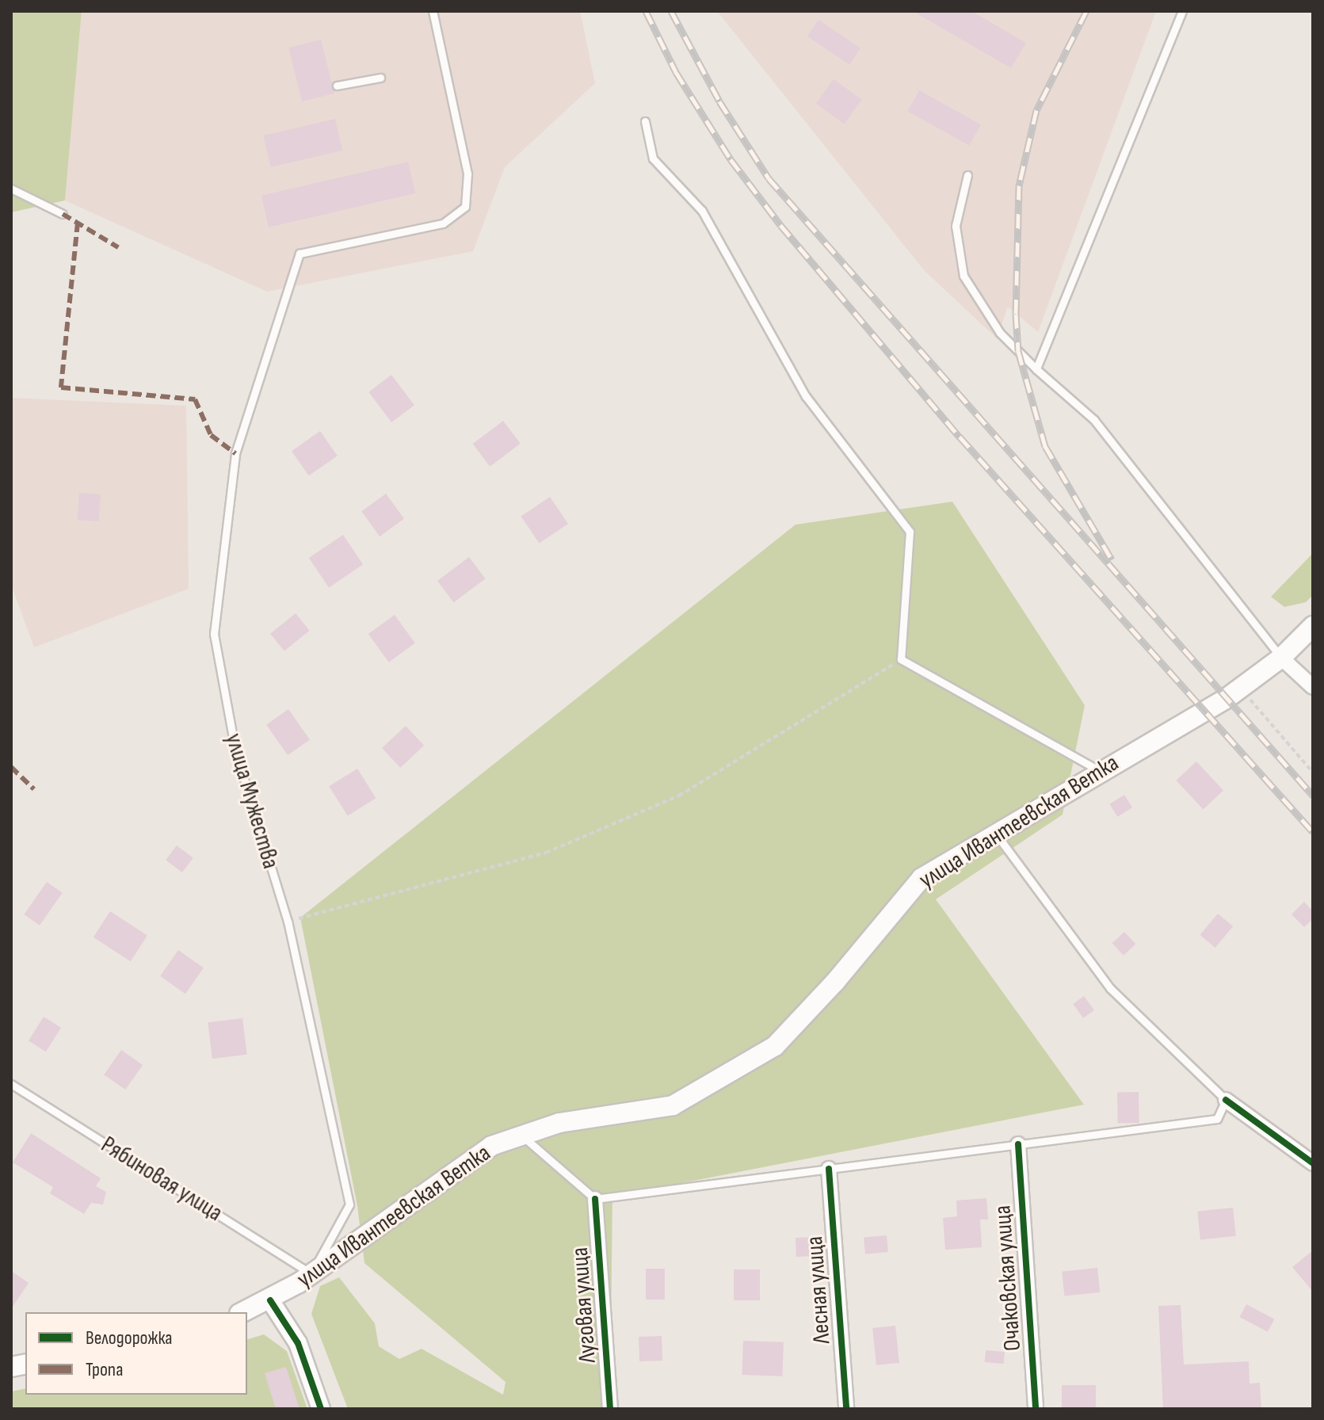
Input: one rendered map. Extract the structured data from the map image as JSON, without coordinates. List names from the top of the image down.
{
  "streets": {
    "main road": ["улица Ивантеевская Ветка"],
    "street": ["Очаковская улица", "Лесная улица", "Луговая улица"],
    "lane": ["улица Мужества", "Рябиновая улица"]
  },
  "crossings": [
    ["улица Мужества", "улица Ивантеевская Ветка"],
    ["улица Мужества", "Рябиновая улица"],
    ["улица Ивантеевская Ветка", "Рябиновая улица"]
  ],
  "legend": ["Велодорожка", "Тропа"]
}
